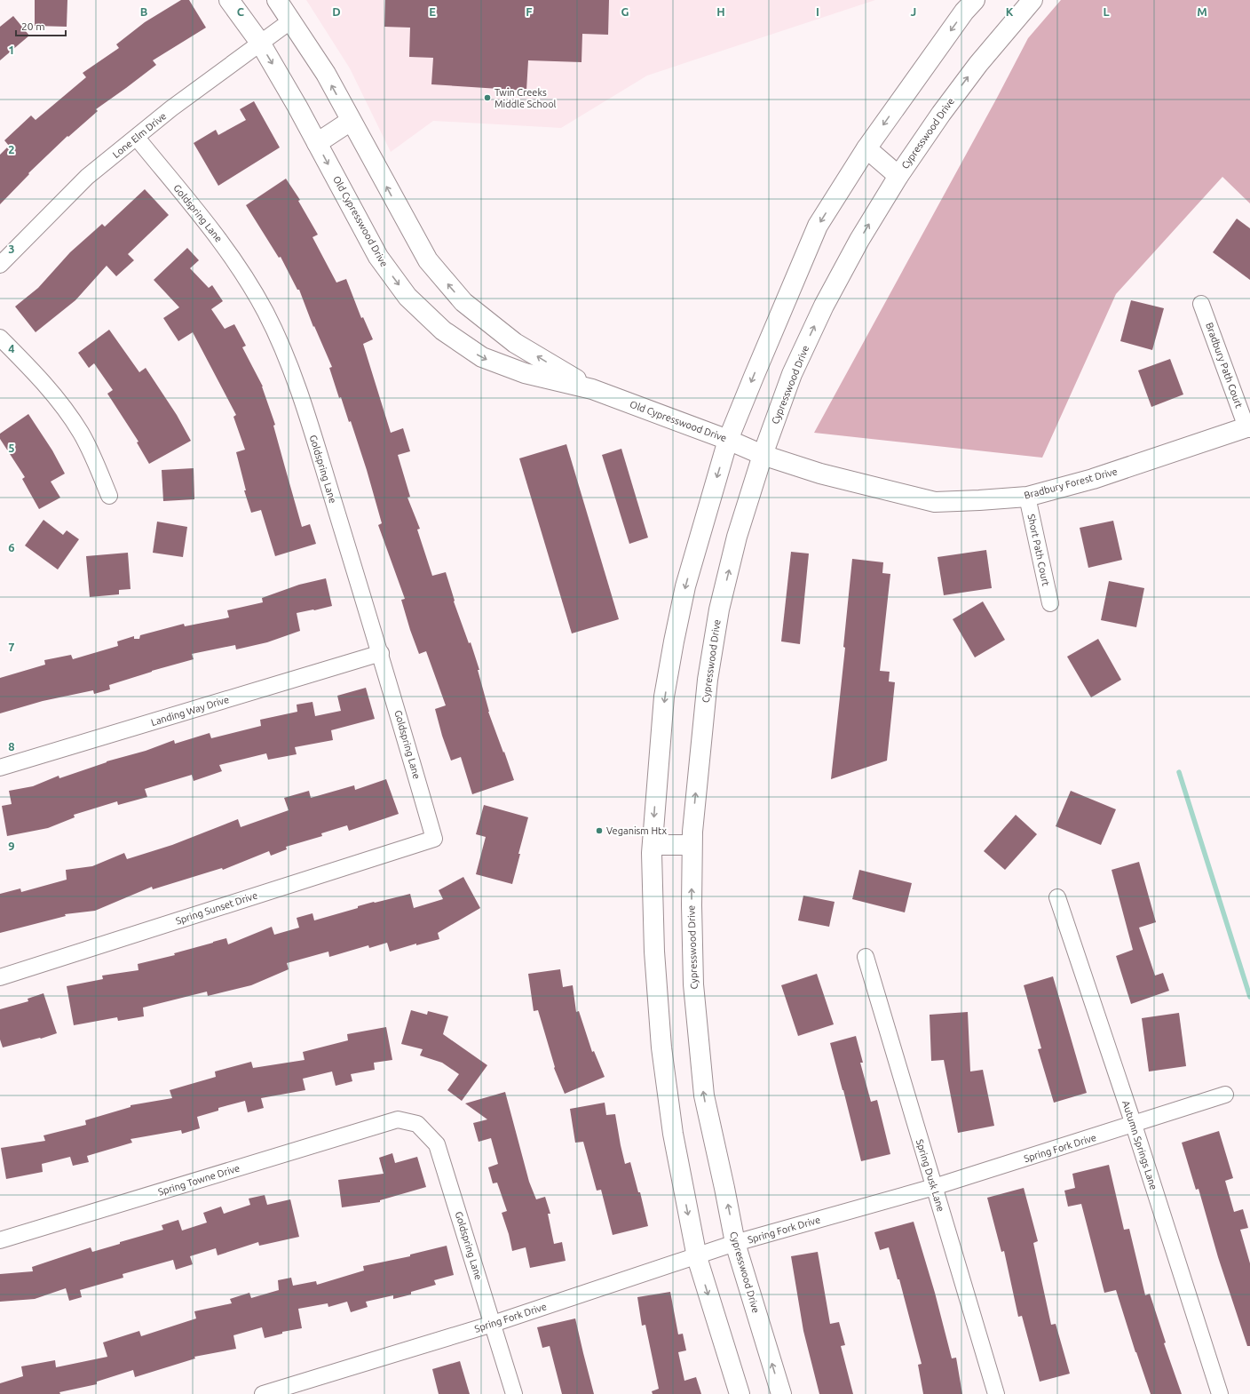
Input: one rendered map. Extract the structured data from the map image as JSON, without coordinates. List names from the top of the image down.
{
  "streets": {
    "main road": ["Cypresswood Drive", "Old Cypresswood Drive", "Bradbury Forest Drive"],
    "street": [
      "Lone Elm Drive",
      "Goldspring Lane",
      "Bradbury Path Court",
      "Short Path Court",
      "Landing Way Drive",
      "Spring Sunset Drive",
      "Autumn Springs Lane",
      "Spring Fork Drive",
      "Spring Dusk Lane",
      "Spring Towne Drive"
    ]
  },
  "crossings": [
    ["Cypresswood Drive", "Old Cypresswood Drive"],
    ["Cypresswood Drive", "Bradbury Forest Drive"],
    ["Cypresswood Drive", "Spring Fork Drive"],
    ["Lone Elm Drive", "Goldspring Lane"],
    ["Lone Elm Drive", "Old Cypresswood Drive"],
    ["Goldspring Lane", "Landing Way Drive"],
    ["Goldspring Lane", "Spring Sunset Drive"],
    ["Goldspring Lane", "Spring Fork Drive"],
    ["Goldspring Lane", "Spring Towne Drive"],
    ["Old Cypresswood Drive", "Bradbury Forest Drive"],
    ["Bradbury Path Court", "Bradbury Forest Drive"],
    ["Bradbury Forest Drive", "Short Path Court"],
    ["Autumn Springs Lane", "Spring Fork Drive"],
    ["Spring Fork Drive", "Spring Dusk Lane"]
  ],
  "places": ["Twin Creeks Middle School", "Veganism Htx"],
  "scale_bar": "20 m",
  "grid": {
    "columns": [
      "B",
      "C",
      "D",
      "E",
      "F",
      "G",
      "H",
      "I",
      "J",
      "K",
      "L",
      "M"
    ],
    "rows": [
      "1",
      "2",
      "3",
      "4",
      "5",
      "6",
      "7",
      "8",
      "9"
    ]
  }
}
